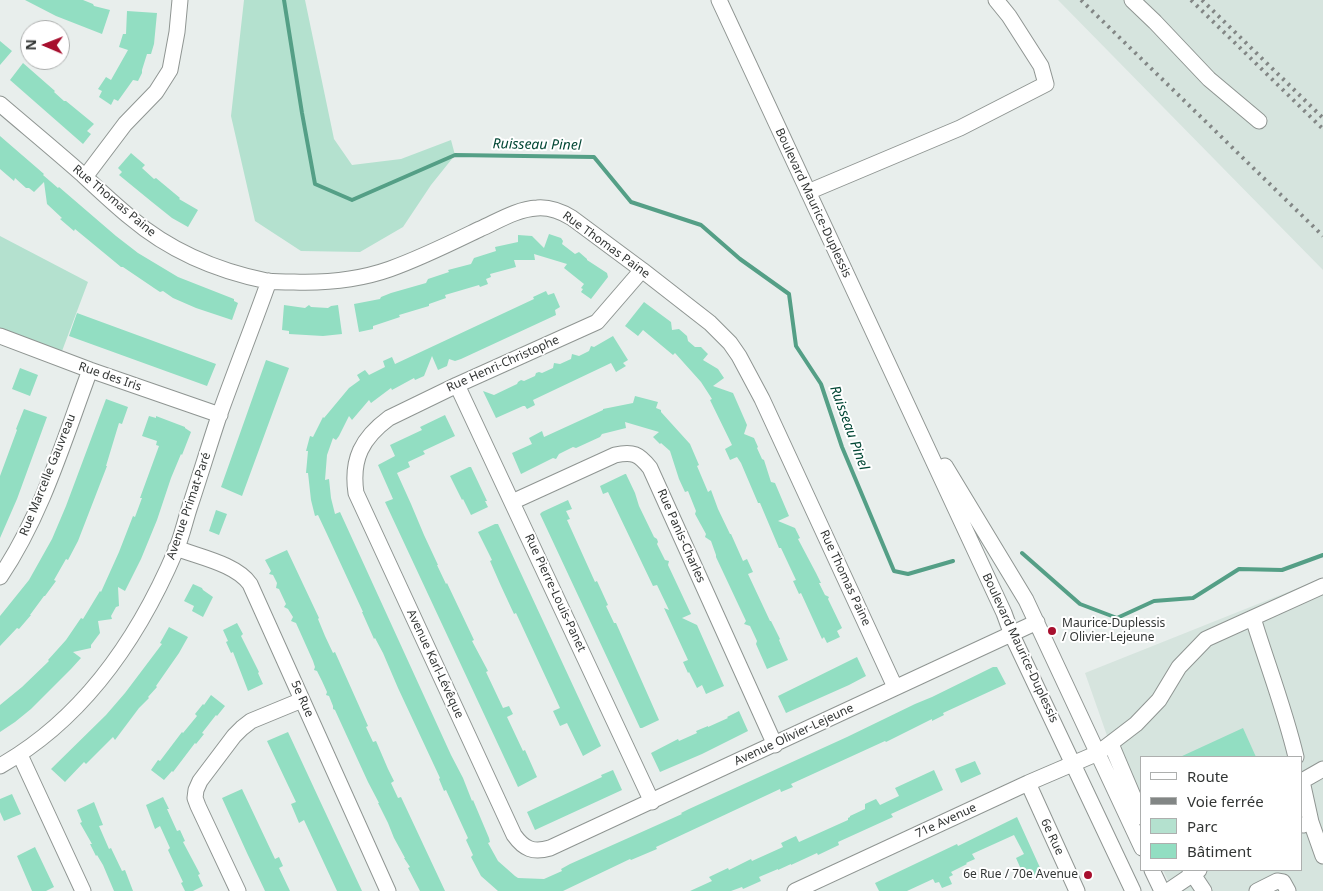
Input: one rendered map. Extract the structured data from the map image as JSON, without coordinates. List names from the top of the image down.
{
  "streets": {
    "street": [
      "Rue Thomas Paine",
      "Boulevard Maurice-Duplessis",
      "Rue Henri-Christophe",
      "Rue des Iris",
      "Rue Marcelle Gauvreau",
      "Avenue Primat-Paré",
      "Rue Panis-Charles",
      "Rue Pierre-Louis-Panet",
      "Avenue Karl-Lévêque",
      "5e Rue",
      "Avenue Olivier-Lejeune",
      "71e Avenue",
      "6e Rue"
    ]
  },
  "crossings": [
    ["Rue Thomas Paine", "Rue Henri-Christophe"],
    ["Rue Thomas Paine", "Avenue Primat-Paré"],
    ["Rue Thomas Paine", "Avenue Olivier-Lejeune"],
    ["Boulevard Maurice-Duplessis", "Avenue Olivier-Lejeune"],
    ["Boulevard Maurice-Duplessis", "71e Avenue"],
    ["Rue Henri-Christophe", "Rue Pierre-Louis-Panet"],
    ["Rue Henri-Christophe", "Avenue Karl-Lévêque"],
    ["Rue des Iris", "Rue Marcelle Gauvreau"],
    ["Rue des Iris", "Avenue Primat-Paré"],
    ["Avenue Primat-Paré", "5e Rue"],
    ["Rue Panis-Charles", "Rue Pierre-Louis-Panet"],
    ["Rue Panis-Charles", "Avenue Olivier-Lejeune"],
    ["Rue Pierre-Louis-Panet", "Avenue Olivier-Lejeune"],
    ["Avenue Karl-Lévêque", "Avenue Olivier-Lejeune"],
    ["71e Avenue", "6e Rue"]
  ],
  "water": ["Ruisseau Pinel"],
  "places": ["Maurice-Duplessis / Olivier-Lejeune", "6e Rue / 70e Avenue"],
  "legend": [
    "Route",
    "Voie ferrée",
    "Parc",
    "Bâtiment"
  ],
  "north": "left"
}
